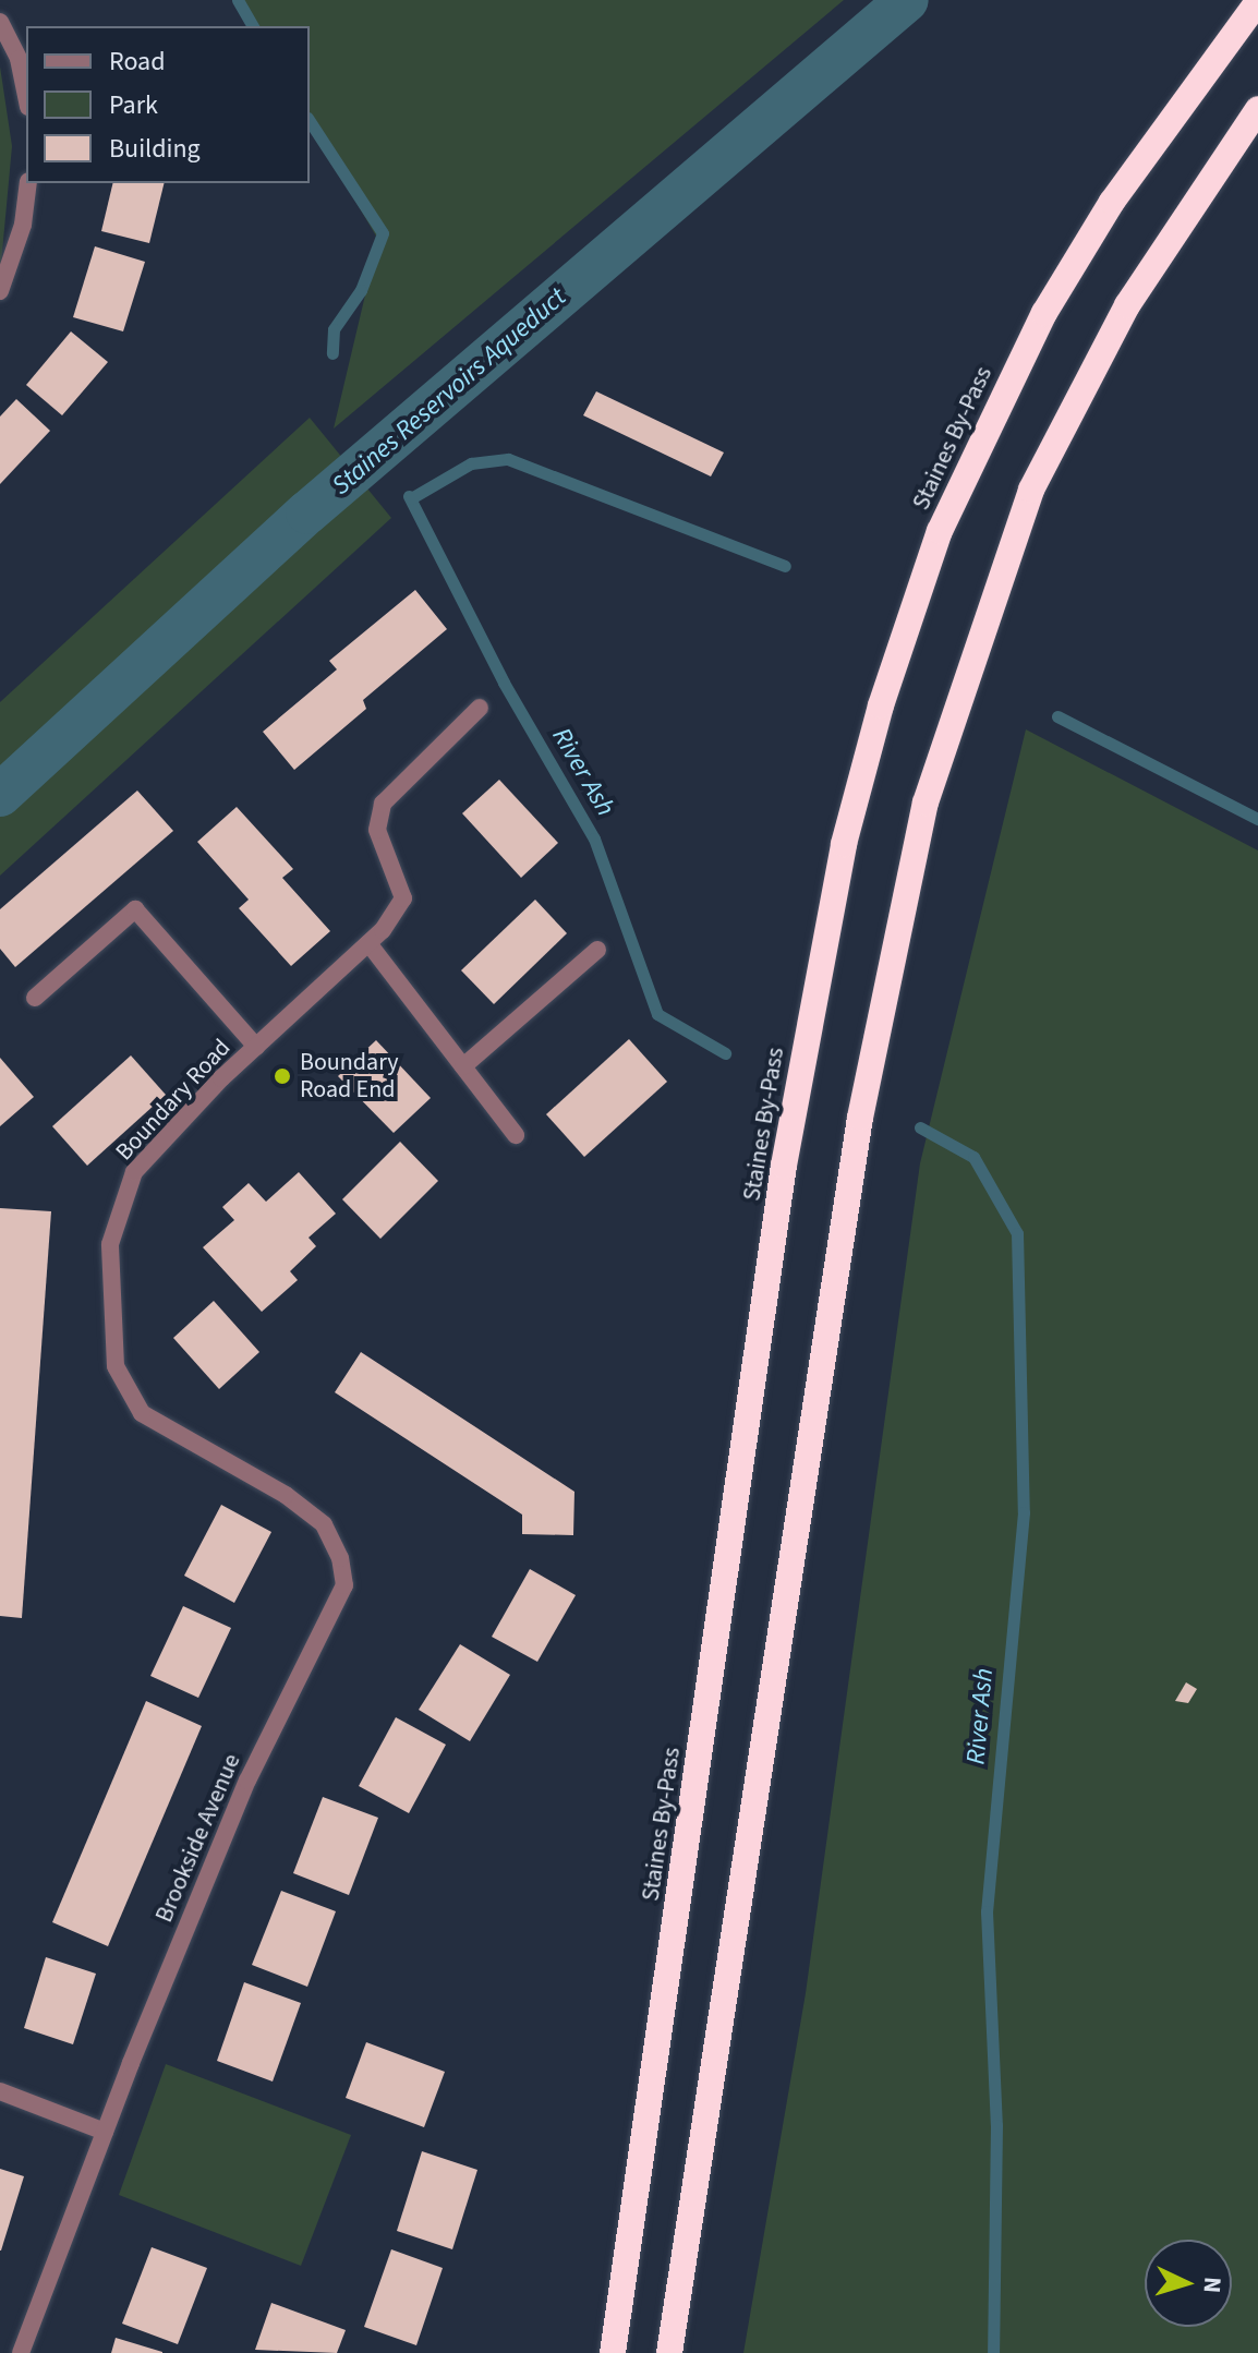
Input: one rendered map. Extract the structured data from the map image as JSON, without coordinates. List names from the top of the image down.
{
  "streets": {
    "highway": ["Staines By-Pass"],
    "street": ["Boundary Road", "Brookside Avenue"]
  },
  "crossings": [
    ["Boundary Road", "Brookside Avenue"]
  ],
  "water": ["Staines Reservoirs Aqueduct", "River Ash"],
  "places": ["Boundary Road End"],
  "legend": ["Road", "Park", "Building"],
  "north": "right"
}
